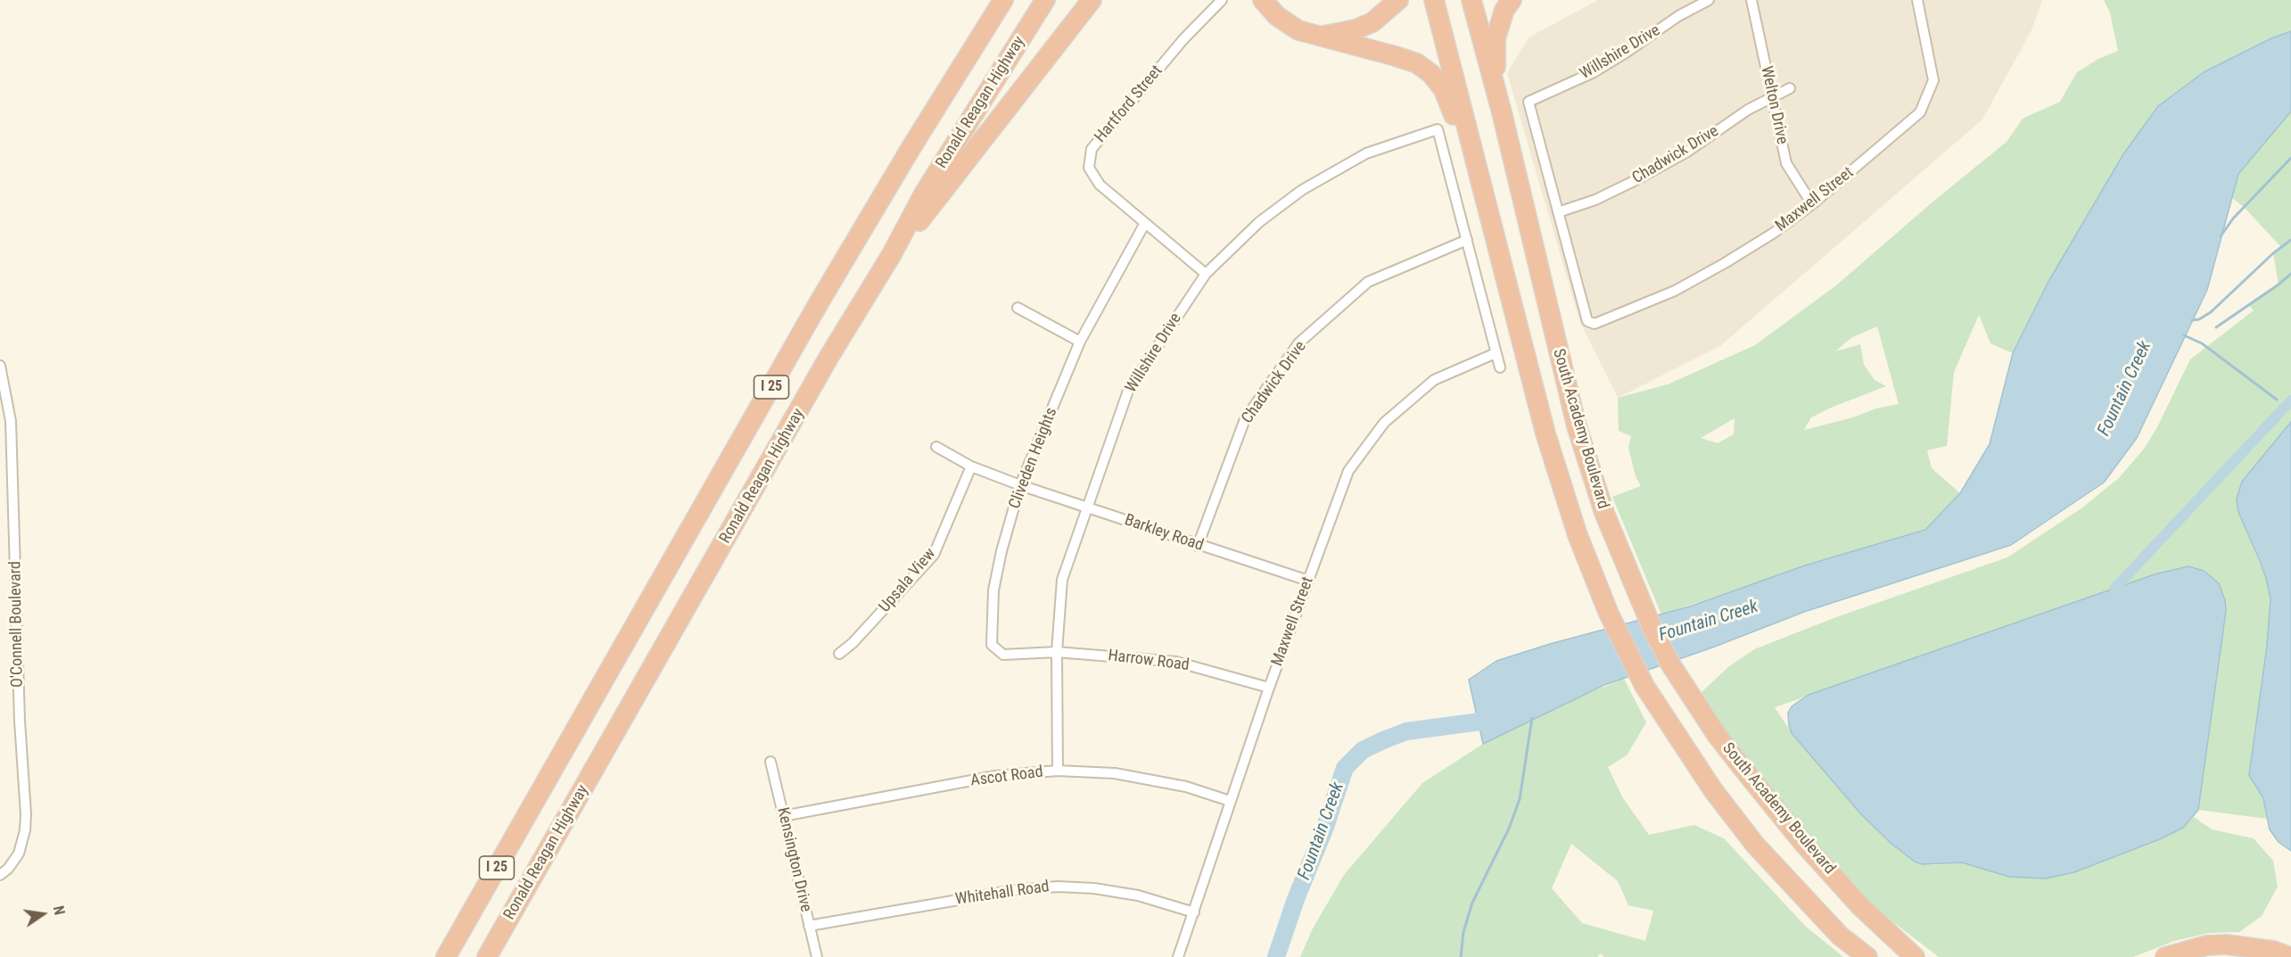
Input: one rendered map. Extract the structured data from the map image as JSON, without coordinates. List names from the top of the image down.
{
  "streets": {
    "highway": ["Ronald Reagan Highway", "I 25", "South Academy Boulevard"],
    "street": [
      "Willshire Drive",
      "Hartford Street",
      "Welton Drive",
      "Chadwick Drive",
      "Maxwell Street",
      "Cliveden Heights",
      "Barkley Road",
      "Upsala View",
      "O'Connell Boulevard",
      "Harrow Road",
      "Ascot Road",
      "Kensington Drive",
      "Whitehall Road"
    ]
  },
  "crossings": [
    ["Willshire Drive", "Hartford Street"],
    ["Willshire Drive", "Chadwick Drive"],
    ["Willshire Drive", "Maxwell Street"],
    ["Willshire Drive", "Cliveden Heights"],
    ["Willshire Drive", "Barkley Road"],
    ["Willshire Drive", "Harrow Road"],
    ["Willshire Drive", "Ascot Road"],
    ["Hartford Street", "Cliveden Heights"],
    ["Welton Drive", "Chadwick Drive"],
    ["Welton Drive", "Maxwell Street"],
    ["Chadwick Drive", "Maxwell Street"],
    ["Chadwick Drive", "Barkley Road"],
    ["Maxwell Street", "Barkley Road"],
    ["Maxwell Street", "Harrow Road"],
    ["Maxwell Street", "Ascot Road"],
    ["Maxwell Street", "Whitehall Road"],
    ["Cliveden Heights", "Barkley Road"],
    ["Cliveden Heights", "Harrow Road"],
    ["Barkley Road", "Upsala View"],
    ["Ascot Road", "Kensington Drive"],
    ["Kensington Drive", "Whitehall Road"]
  ],
  "water": ["Fountain Creek"],
  "north": "right"
}
